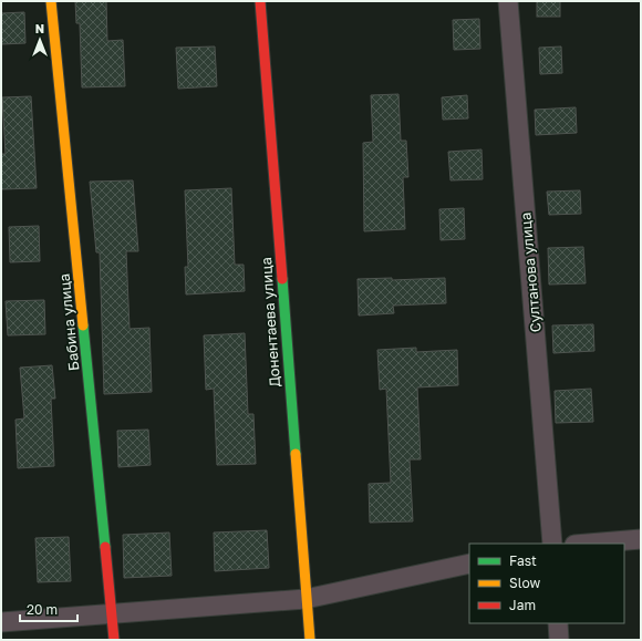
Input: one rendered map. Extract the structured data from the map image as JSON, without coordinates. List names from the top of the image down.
{
  "streets": {
    "street": ["Султанова улица", "Бабина улица", "Донентаева улица"]
  },
  "legend": ["Fast", "Slow", "Jam"],
  "scale_bar": "20 m",
  "north": "top"
}
